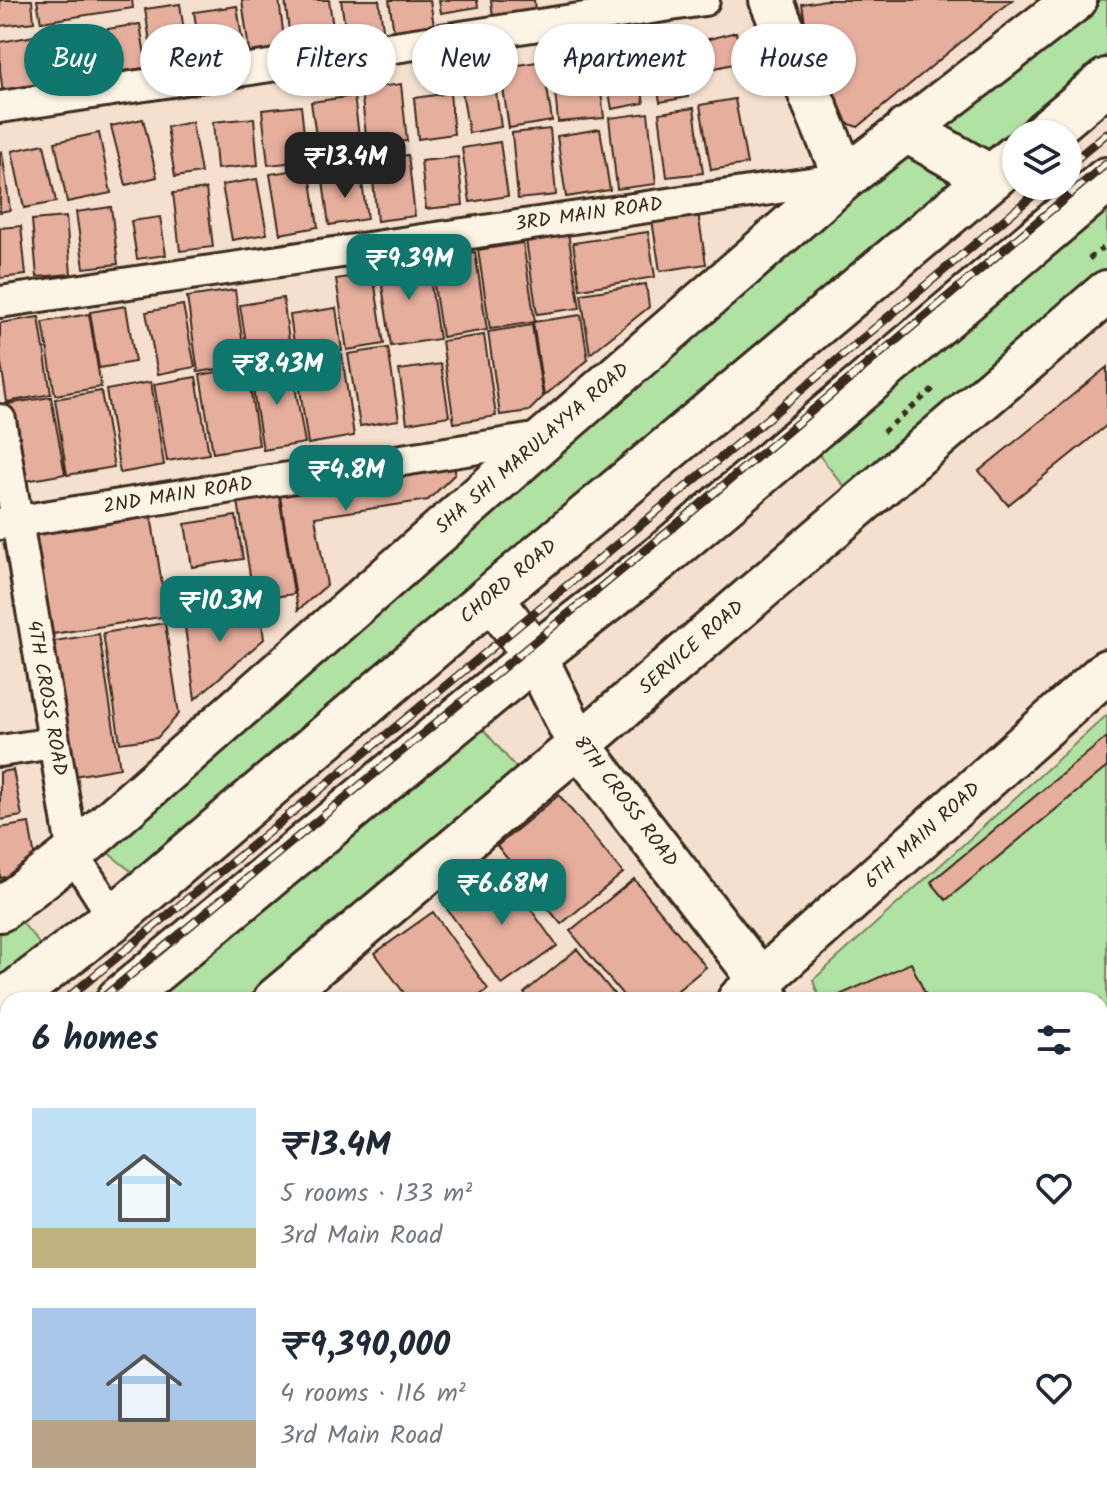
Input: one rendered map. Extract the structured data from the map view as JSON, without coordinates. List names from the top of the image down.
{
  "streets": {
    "main road": ["CHORD ROAD"],
    "street": [
      "3RD MAIN ROAD",
      "SHA SHI MARULAYYA ROAD",
      "2ND MAIN ROAD",
      "SERVICE ROAD",
      "4TH CROSS ROAD",
      "8TH CROSS ROAD",
      "6TH MAIN ROAD"
    ]
  },
  "crossings": [
    ["3RD MAIN ROAD", "SHA SHI MARULAYYA ROAD"],
    ["SHA SHI MARULAYYA ROAD", "2ND MAIN ROAD"],
    ["SHA SHI MARULAYYA ROAD", "4TH CROSS ROAD"],
    ["2ND MAIN ROAD", "4TH CROSS ROAD"],
    ["CHORD ROAD", "4TH CROSS ROAD"],
    ["CHORD ROAD", "8TH CROSS ROAD"],
    ["SERVICE ROAD", "8TH CROSS ROAD"]
  ],
  "page": {
    "chip": [
      "Buy",
      "Rent",
      "Filters",
      "New",
      "Apartment",
      "House"
    ],
    "price": [
      "₹13.4M",
      "₹9.39M",
      "₹8.43M",
      "₹4.8M",
      "₹10.3M",
      "₹6.68M"
    ],
    "heading": "6 homes",
    "list": [
      {
        "name": "₹13.4M",
        "note": "5 rooms · 133 m² · 3rd Main Road"
      },
      {
        "name": "₹9,390,000",
        "note": "4 rooms · 116 m² · 3rd Main Road"
      }
    ]
  }
}
